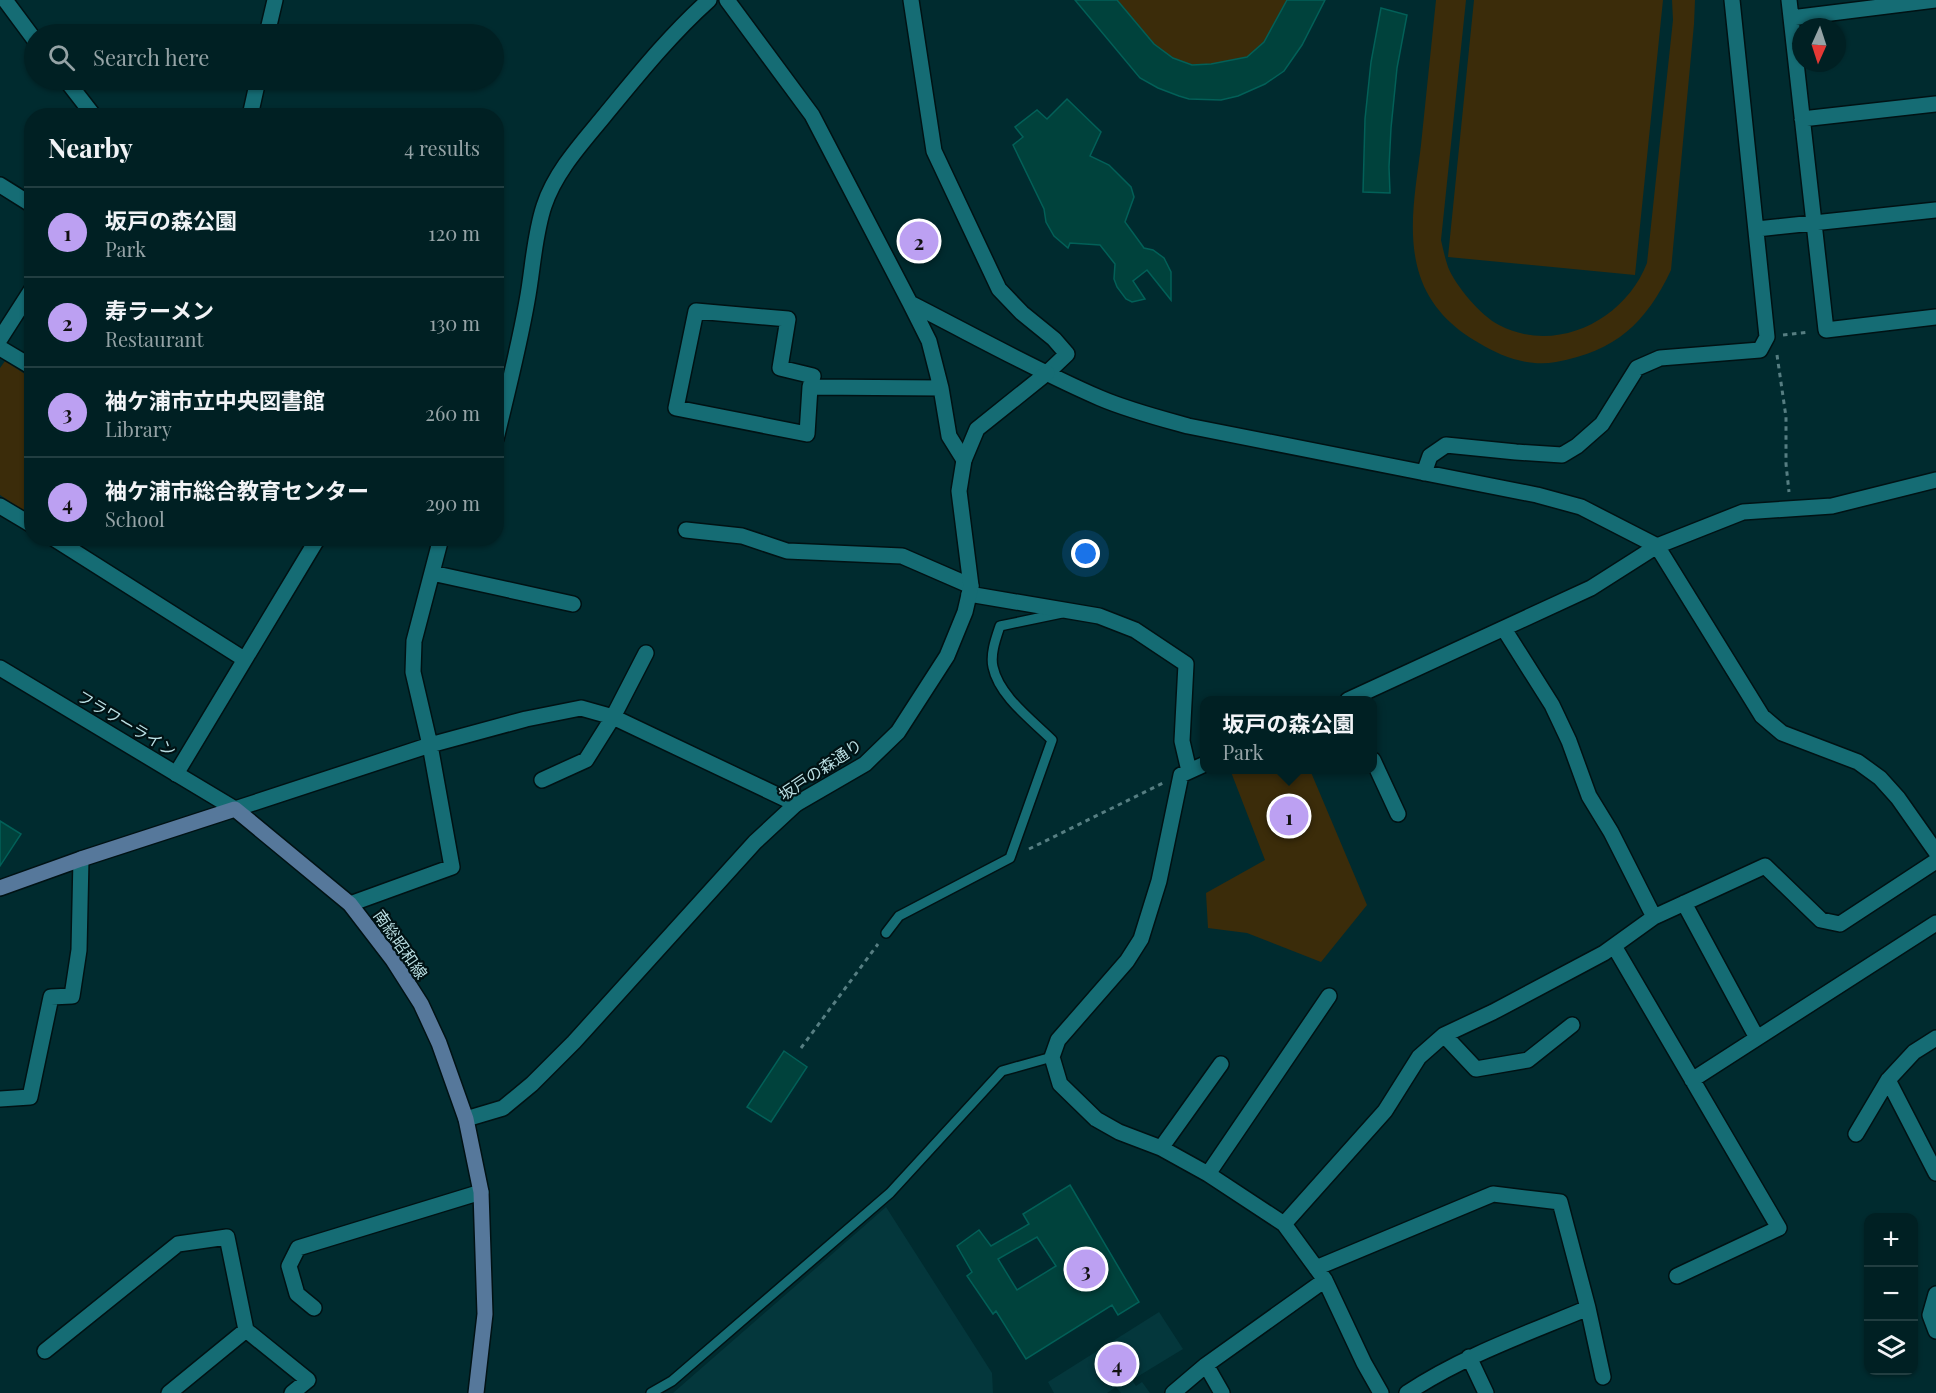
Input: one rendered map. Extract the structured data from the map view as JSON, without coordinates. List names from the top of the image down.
{
  "streets": {
    "main road": ["南総昭和線"],
    "street": ["フラワーライン", "坂戸の森通り"]
  },
  "crossings": [
    ["フラワーライン", "南総昭和線"],
    ["坂戸の森通り", "南総昭和線"]
  ],
  "north": "bottom",
  "page": {
    "search": "Search here",
    "heading": ["Nearby", "4 results"],
    "list": [
      {
        "mark": "1",
        "name": "坂戸の森公園",
        "note": "Park",
        "value": "120 m"
      },
      {
        "mark": "2",
        "name": "寿ラーメン",
        "note": "Restaurant",
        "value": "130 m"
      },
      {
        "mark": "3",
        "name": "袖ケ浦市立中央図書館",
        "note": "Library",
        "value": "260 m"
      },
      {
        "mark": "4",
        "name": "袖ケ浦市総合教育センター",
        "note": "School",
        "value": "290 m"
      }
    ],
    "pins": [
      "2",
      "1",
      "3",
      "4"
    ],
    "popup": ["坂戸の森公園", "Park"],
    "map_buttons": ["+", "−"]
  }
}
